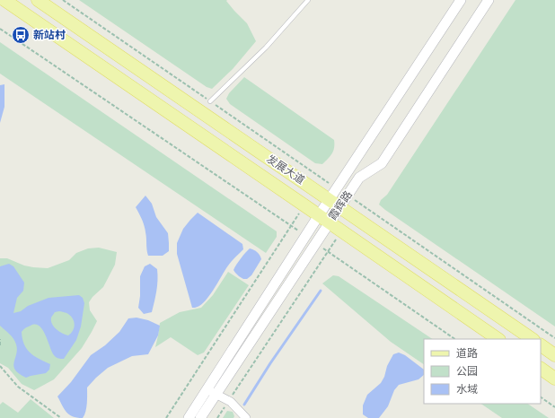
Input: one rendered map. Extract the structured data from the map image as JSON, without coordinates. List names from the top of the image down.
{
  "streets": {
    "main road": ["发展大道"],
    "street": ["霞辉路"]
  },
  "crossings": [
    ["发展大道", "霞辉路"]
  ],
  "places": {
    "bus stop": ["新站村"]
  },
  "legend": ["道路", "公园", "水域"]
}
